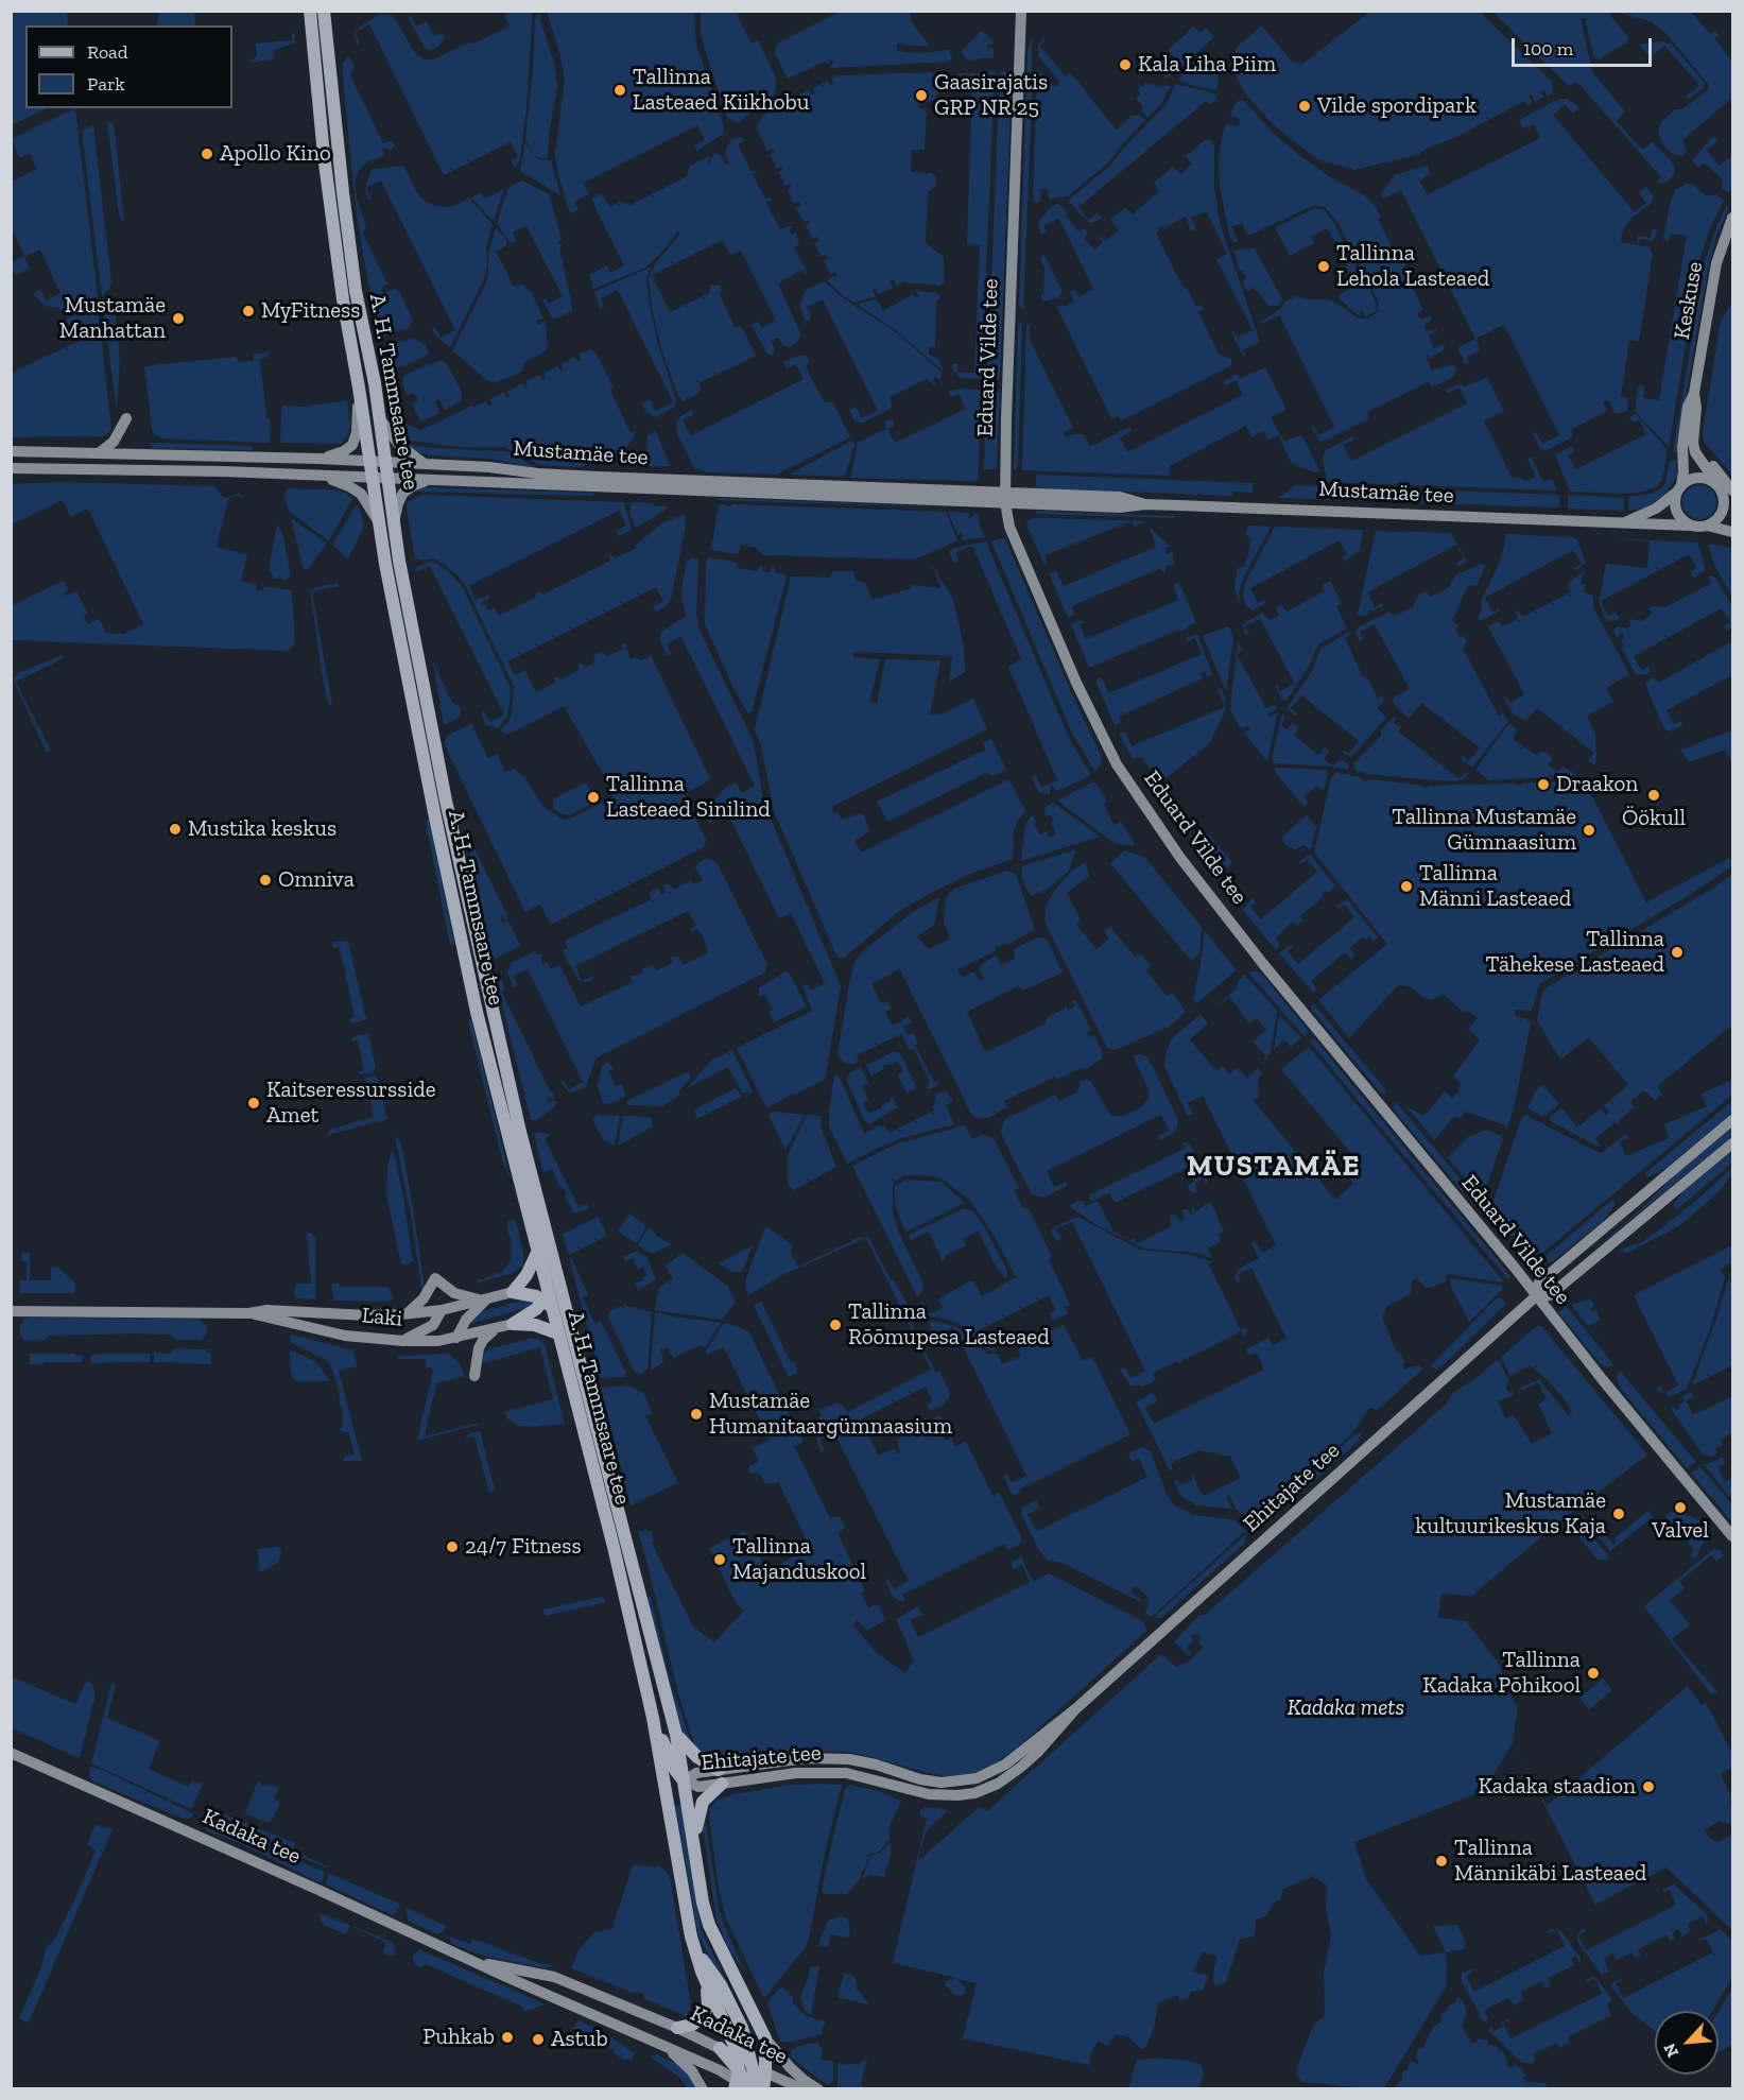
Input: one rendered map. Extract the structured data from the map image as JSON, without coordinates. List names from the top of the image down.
{
  "streets": {
    "main road": [
      "Keskuse",
      "Eduard Vilde tee",
      "A. H. Tammsaare tee",
      "Mustamäe tee",
      "Laki",
      "Ehitajate tee",
      "Kadaka tee"
    ]
  },
  "crossings": [
    ["Keskuse", "Mustamäe tee"],
    ["Eduard Vilde tee", "Mustamäe tee"],
    ["Eduard Vilde tee", "Ehitajate tee"],
    ["A. H. Tammsaare tee", "Mustamäe tee"],
    ["A. H. Tammsaare tee", "Ehitajate tee"],
    ["Ehitajate tee", "Kadaka tee"]
  ],
  "districts": ["MUSTAMÄE"],
  "parks": ["Kadaka mets"],
  "places": [
    "Kala Liha Piim",
    "Tallinna Lasteaed Kiikhobu",
    "Gaasirajatis GRP NR 25",
    "Vilde spordipark",
    "Apollo Kino",
    "Tallinna Lehola Lasteaed",
    "MyFitness",
    "Mustamäe Manhattan",
    "Draakon",
    "Öökull",
    "Tallinna Lasteaed Sinilind",
    "Mustika keskus",
    "Tallinna Mustamäe Gümnaasium",
    "Omniva",
    "Tallinna Männi Lasteaed",
    "Tallinna Tähekese Lasteaed",
    "Kaitseressursside Amet",
    "Tallinna Rõõmupesa Lasteaed",
    "Mustamäe Humanitaargümnaasium",
    "Valvel",
    "Mustamäe kultuurikeskus Kaja",
    "24/7 Fitness",
    "Tallinna Majanduskool",
    "Tallinna Kadaka Põhikool",
    "Kadaka staadion",
    "Tallinna Männikäbi Lasteaed",
    "Puhkab",
    "Astub"
  ],
  "legend": ["Road", "Park"],
  "scale_bar": "100 m",
  "north": "bottom left"
}
